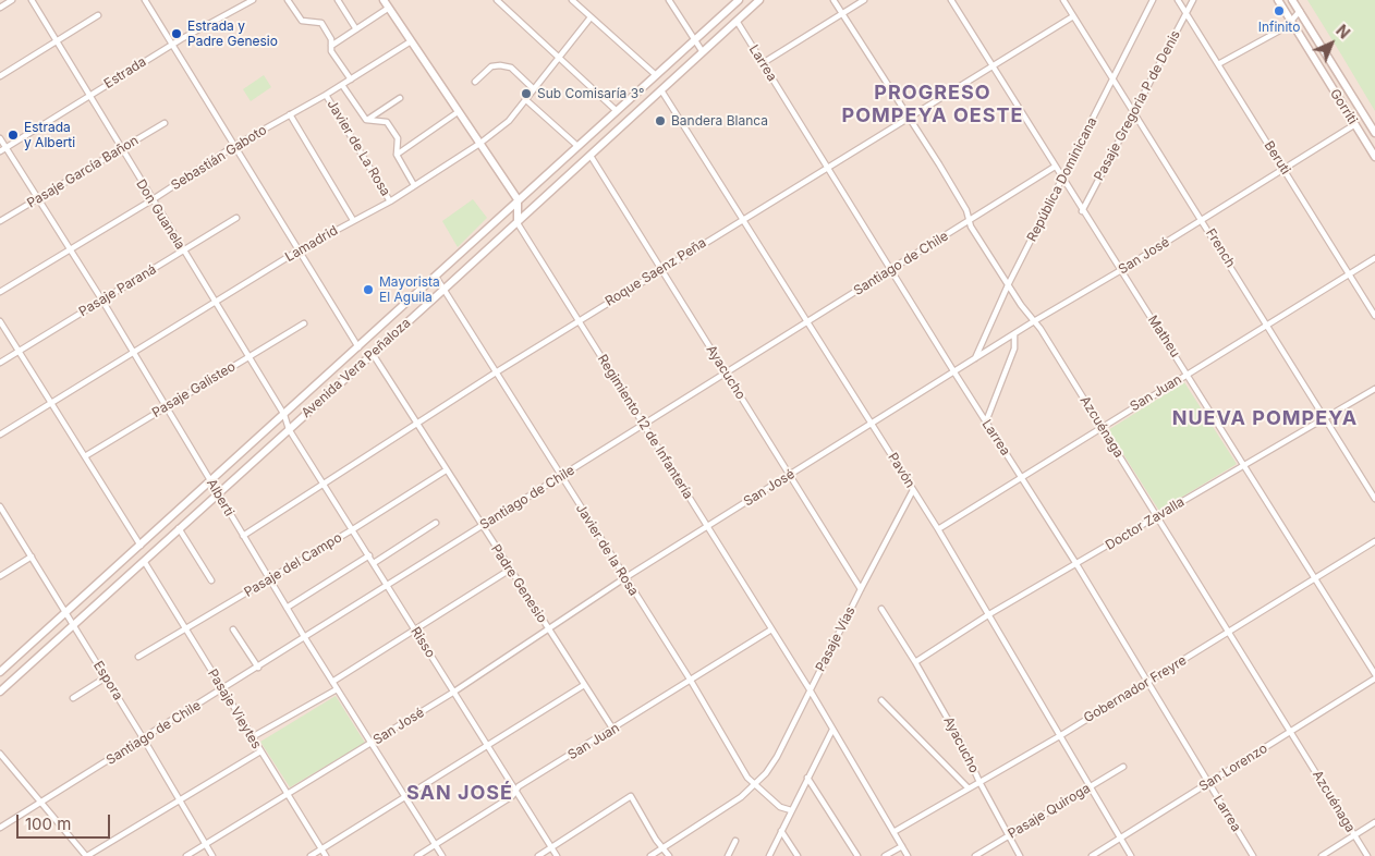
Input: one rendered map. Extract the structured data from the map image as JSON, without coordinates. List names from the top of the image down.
{
  "streets": {
    "main road": ["Gorriti", "Avenida Vera Peñaloza", "Regimiento 12 de Infantería"],
    "street": [
      "Larrea",
      "Estrada",
      "Pasaje Gregoria P de Denis",
      "Javier de La Rosa",
      "Sebastián Gaboto",
      "Beruti",
      "Pasaje García Bañon",
      "República Dominicana",
      "Don Guanela",
      "Lamadrid",
      "French",
      "San José",
      "Santiago de Chile",
      "Roque Saenz Peña",
      "Pasaje Paraná",
      "Matheu",
      "Ayacucho",
      "Pasaje Galisteo",
      "San Juan",
      "Azcuénaga",
      "Pavón",
      "Alberti",
      "Doctor Zavalla",
      "Javier de la Rosa",
      "Pasaje del Campo",
      "Padre Genesio",
      "Pasaje Vías",
      "Risso",
      "Espora",
      "Gobernador Freyre",
      "Pasaje Vieytes",
      "San Lorenzo",
      "Pasaje Quiroga"
    ]
  },
  "crossings": [
    ["Larrea", "San José"],
    ["Larrea", "Santiago de Chile"],
    ["Larrea", "Roque Saenz Peña"],
    ["Larrea", "Avenida Vera Peñaloza"],
    ["Larrea", "San Juan"],
    ["Larrea", "Doctor Zavalla"],
    ["Larrea", "Gobernador Freyre"],
    ["Larrea", "San Lorenzo"],
    ["Estrada", "Don Guanela"],
    ["Estrada", "Alberti"],
    ["Pasaje Gregoria P de Denis", "Beruti"],
    ["Pasaje Gregoria P de Denis", "French"],
    ["Pasaje Gregoria P de Denis", "Matheu"],
    ["Gorriti", "San José"],
    ["Javier de La Rosa", "Sebastián Gaboto"],
    ["Javier de La Rosa", "Lamadrid"],
    ["Sebastián Gaboto", "Don Guanela"],
    ["Sebastián Gaboto", "Alberti"],
    ["Beruti", "San José"],
    ["Beruti", "San Juan"],
    ["Pasaje García Bañon", "Don Guanela"],
    ["Pasaje García Bañon", "Alberti"],
    ["República Dominicana", "French"],
    ["República Dominicana", "San José"],
    ["República Dominicana", "Matheu"],
    ["República Dominicana", "Azcuénaga"],
    ["Don Guanela", "Lamadrid"],
    ["Don Guanela", "Pasaje Paraná"],
    ["Don Guanela", "Avenida Vera Peñaloza"],
    ["Don Guanela", "Pasaje Galisteo"],
    ["Don Guanela", "Risso"],
    ["Lamadrid", "Alberti"],
    ["French", "San José"],
    ["French", "Roque Saenz Peña"],
    ["French", "San Juan"],
    ["French", "Doctor Zavalla"],
    ["San José", "Matheu"],
    ["San José", "Ayacucho"],
    ["San José", "Regimiento 12 de Infantería"],
    ["San José", "Azcuénaga"],
    ["San José", "Pavón"],
    ["San José", "Alberti"],
    ["San José", "Javier de la Rosa"],
    ["San José", "Padre Genesio"],
    ["San José", "Risso"],
    ["San José", "Espora"],
    ["San José", "Pasaje Vieytes"],
    ["Santiago de Chile", "Matheu"],
    ["Santiago de Chile", "Ayacucho"],
    ["Santiago de Chile", "Regimiento 12 de Infantería"],
    ["Santiago de Chile", "Azcuénaga"],
    ["Santiago de Chile", "Pavón"],
    ["Santiago de Chile", "Alberti"],
    ["Santiago de Chile", "Javier de la Rosa"],
    ["Santiago de Chile", "Padre Genesio"],
    ["Santiago de Chile", "Risso"],
    ["Santiago de Chile", "Espora"],
    ["Santiago de Chile", "Pasaje Vieytes"],
    ["Roque Saenz Peña", "Matheu"],
    ["Roque Saenz Peña", "Ayacucho"],
    ["Roque Saenz Peña", "Regimiento 12 de Infantería"],
    ["Roque Saenz Peña", "Azcuénaga"],
    ["Roque Saenz Peña", "Pavón"],
    ["Roque Saenz Peña", "Alberti"],
    ["Roque Saenz Peña", "Javier de la Rosa"],
    ["Roque Saenz Peña", "Padre Genesio"],
    ["Roque Saenz Peña", "Risso"],
    ["Pasaje Paraná", "Alberti"],
    ["Matheu", "San Juan"],
    ["Matheu", "Doctor Zavalla"],
    ["Matheu", "Gobernador Freyre"],
    ["Avenida Vera Peñaloza", "Ayacucho"],
    ["Avenida Vera Peñaloza", "Regimiento 12 de Infantería"],
    ["Avenida Vera Peñaloza", "Pavón"],
    ["Avenida Vera Peñaloza", "Alberti"],
    ["Avenida Vera Peñaloza", "Javier de la Rosa"],
    ["Avenida Vera Peñaloza", "Padre Genesio"],
    ["Avenida Vera Peñaloza", "Risso"],
    ["Avenida Vera Peñaloza", "Espora"],
    ["Avenida Vera Peñaloza", "Pasaje Vieytes"],
    ["Ayacucho", "Doctor Zavalla"],
    ["Ayacucho", "Pasaje Vías"],
    ["Ayacucho", "Gobernador Freyre"],
    ["Ayacucho", "Pasaje Quiroga"],
    ["Pasaje Galisteo", "Alberti"],
    ["San Juan", "Regimiento 12 de Infantería"],
    ["San Juan", "Azcuénaga"],
    ["San Juan", "Pavón"],
    ["San Juan", "Alberti"],
    ["San Juan", "Javier de la Rosa"],
    ["San Juan", "Padre Genesio"],
    ["San Juan", "Risso"],
    ["Regimiento 12 de Infantería", "Pasaje Vías"],
    ["Regimiento 12 de Infantería", "Gobernador Freyre"],
    ["Azcuénaga", "Doctor Zavalla"],
    ["Azcuénaga", "Gobernador Freyre"],
    ["Azcuénaga", "San Lorenzo"],
    ["Pavón", "Doctor Zavalla"],
    ["Pavón", "Pasaje Vías"],
    ["Pavón", "Gobernador Freyre"],
    ["Pavón", "San Lorenzo"],
    ["Pavón", "Pasaje Quiroga"],
    ["Alberti", "Pasaje del Campo"],
    ["Javier de la Rosa", "Pasaje Vías"],
    ["Pasaje del Campo", "Padre Genesio"],
    ["Pasaje del Campo", "Risso"],
    ["Pasaje del Campo", "Pasaje Vieytes"]
  ],
  "districts": ["PROGRESO POMPEYA OESTE", "NUEVA POMPEYA", "SAN JOSÉ"],
  "places": [
    "Infinito",
    "Estrada y Padre Genesio",
    "Sub Comisaría 3°",
    "Bandera Blanca",
    "Estrada y Alberti",
    "Mayorista El Aguila"
  ],
  "scale_bar": "100 m",
  "north": "top right"
}
